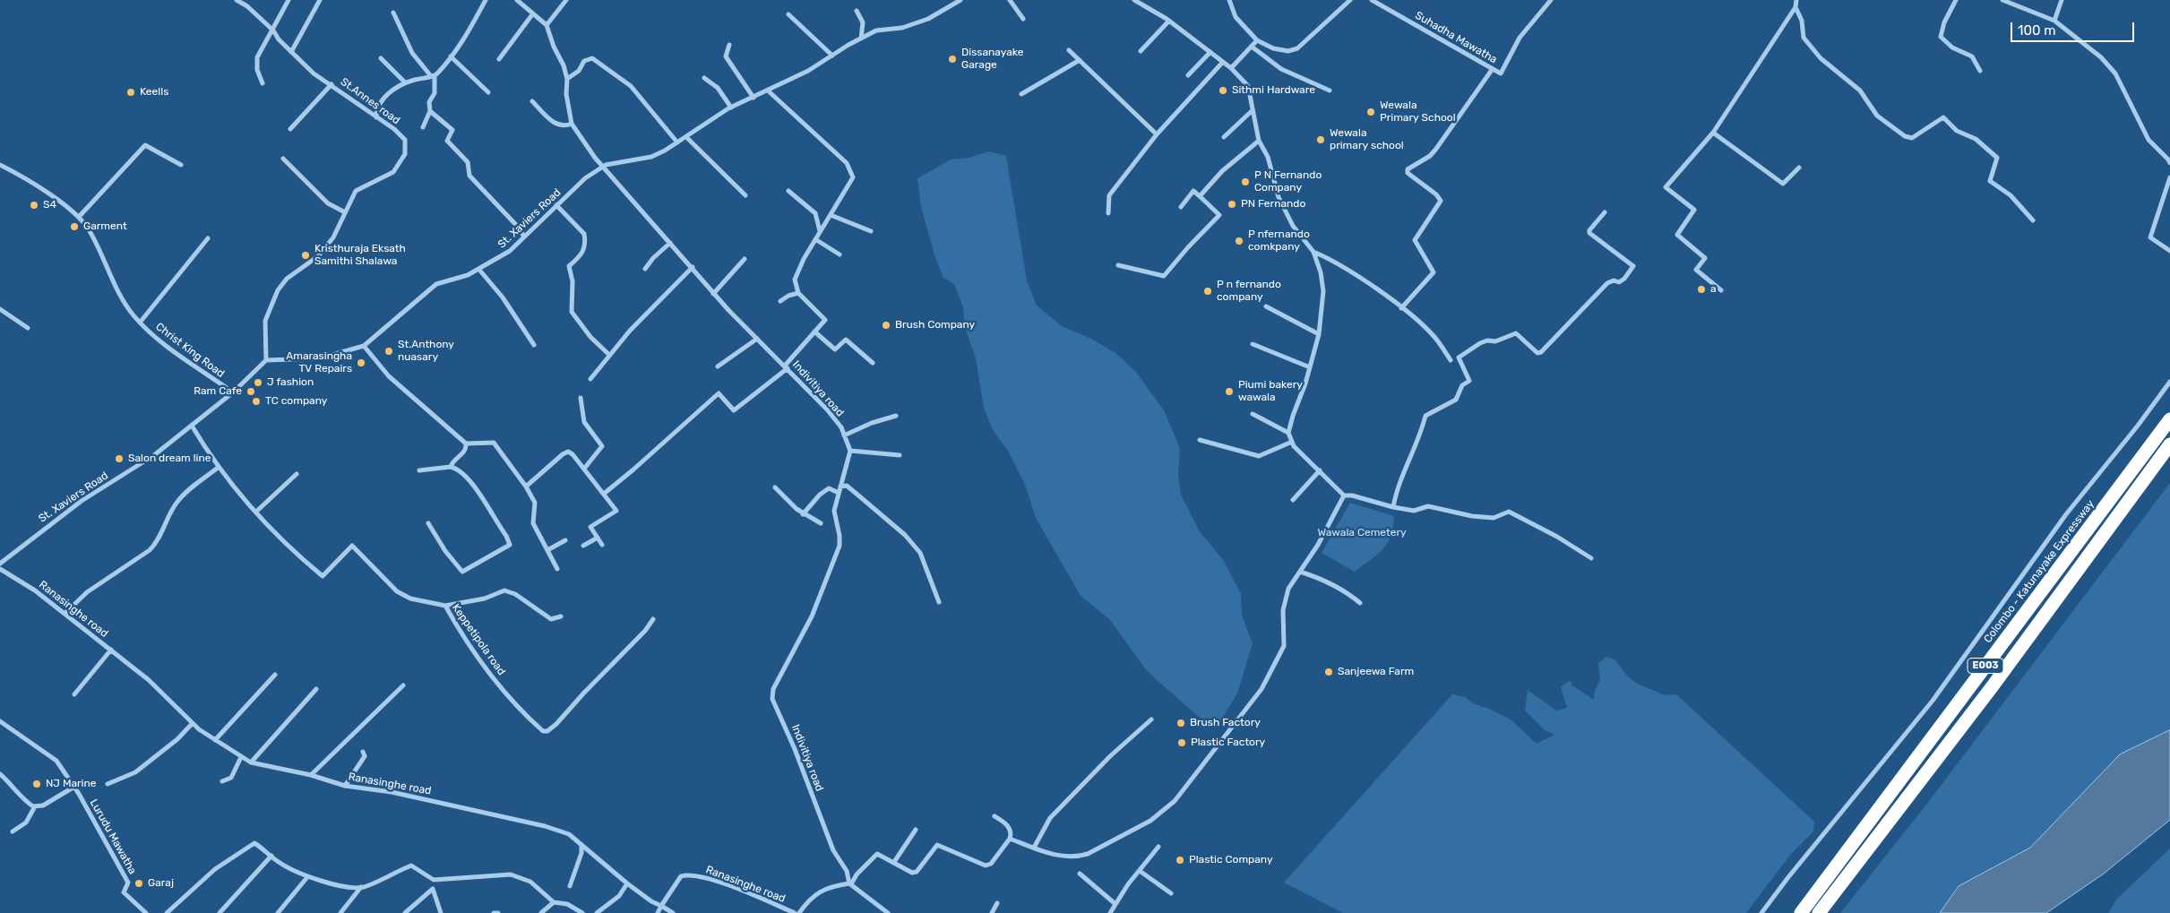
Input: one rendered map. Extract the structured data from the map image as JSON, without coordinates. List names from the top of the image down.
{
  "streets": {
    "highway": ["Colombo - Katunayake Expressway", "E003"],
    "street": [
      "Suhadha Mawatha",
      "St.Annes road",
      "St. Xaviers Road",
      "Christ King Road",
      "Indivitiya road",
      "Ranasinghe road",
      "Keppetipola road",
      "Lurudu Mawatha"
    ]
  },
  "crossings": [
    ["St.Annes road", "St. Xaviers Road"],
    ["St. Xaviers Road", "Christ King Road"],
    ["St. Xaviers Road", "Indivitiya road"],
    ["St. Xaviers Road", "Keppetipola road"]
  ],
  "parks": ["Wawala Cemetery"],
  "places": [
    "Dissanayake Garage",
    "Sithmi Hardware",
    "Keells",
    "Wewala Primary School",
    "Wewala primary school",
    "P N Fernando Company",
    "PN Fernando",
    "S4",
    "Garment",
    "P nfernando comkpany",
    "Kristhuraja Eksath Samithi Shalawa",
    "a",
    "P n fernando company",
    "Brush Company",
    "St.Anthony nuasary",
    "Amarasingha TV Repairs",
    "J fashion",
    "Ram Cafe",
    "Piumi bakery wawala",
    "TC company",
    "Salon dream line",
    "Sanjeewa Farm",
    "Brush Factory",
    "Plastic Factory",
    "NJ Marine",
    "Plastic Company",
    "Garaj"
  ],
  "scale_bar": "100 m"
}
